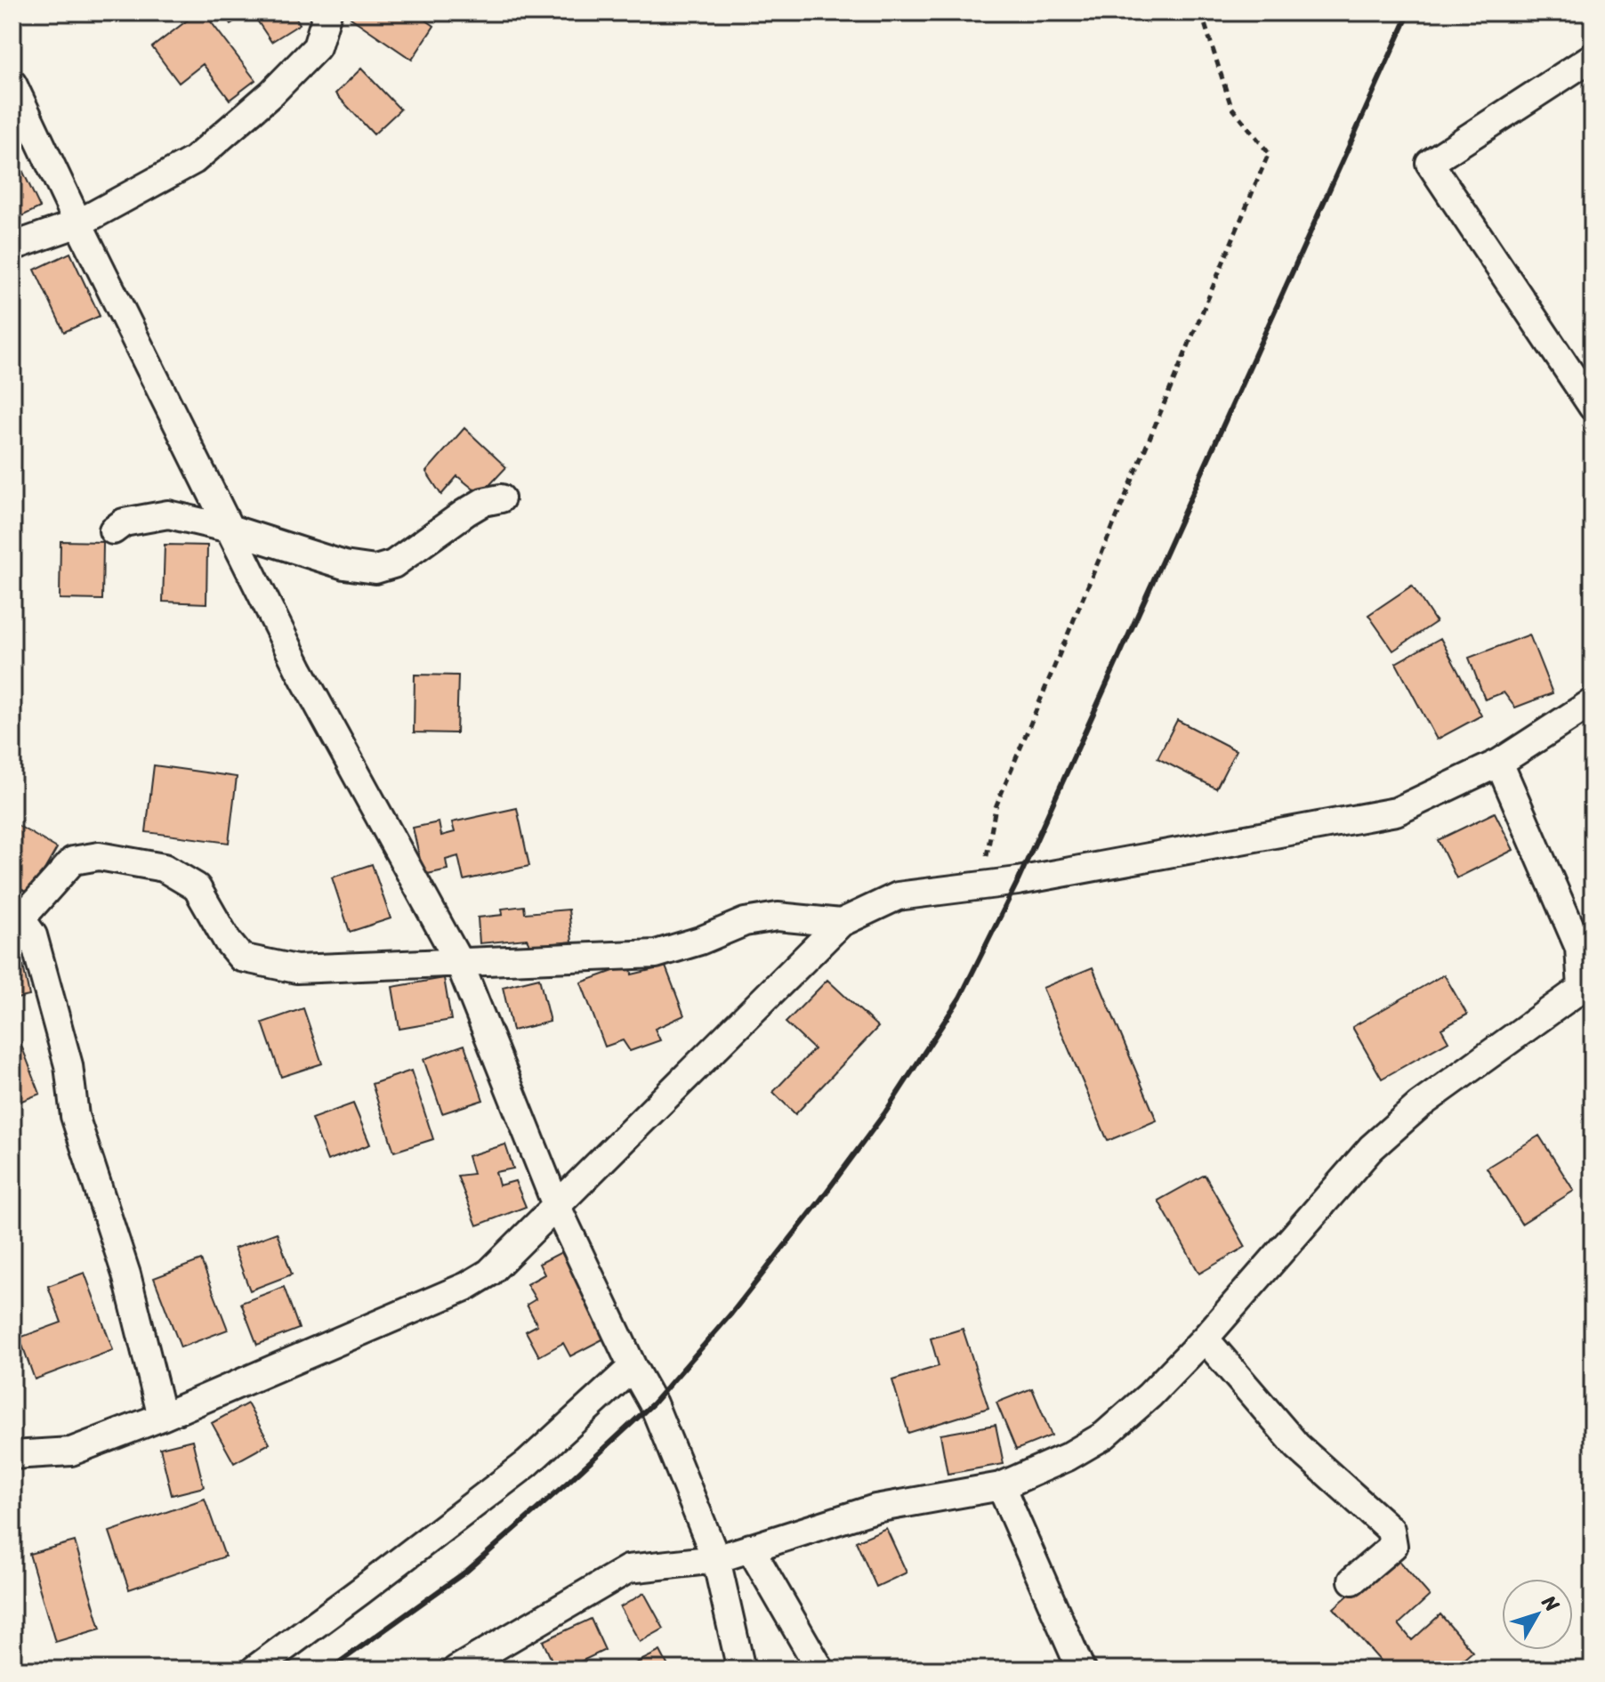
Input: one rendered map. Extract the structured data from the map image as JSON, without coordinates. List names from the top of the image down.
{
  "north": "top right"
}
